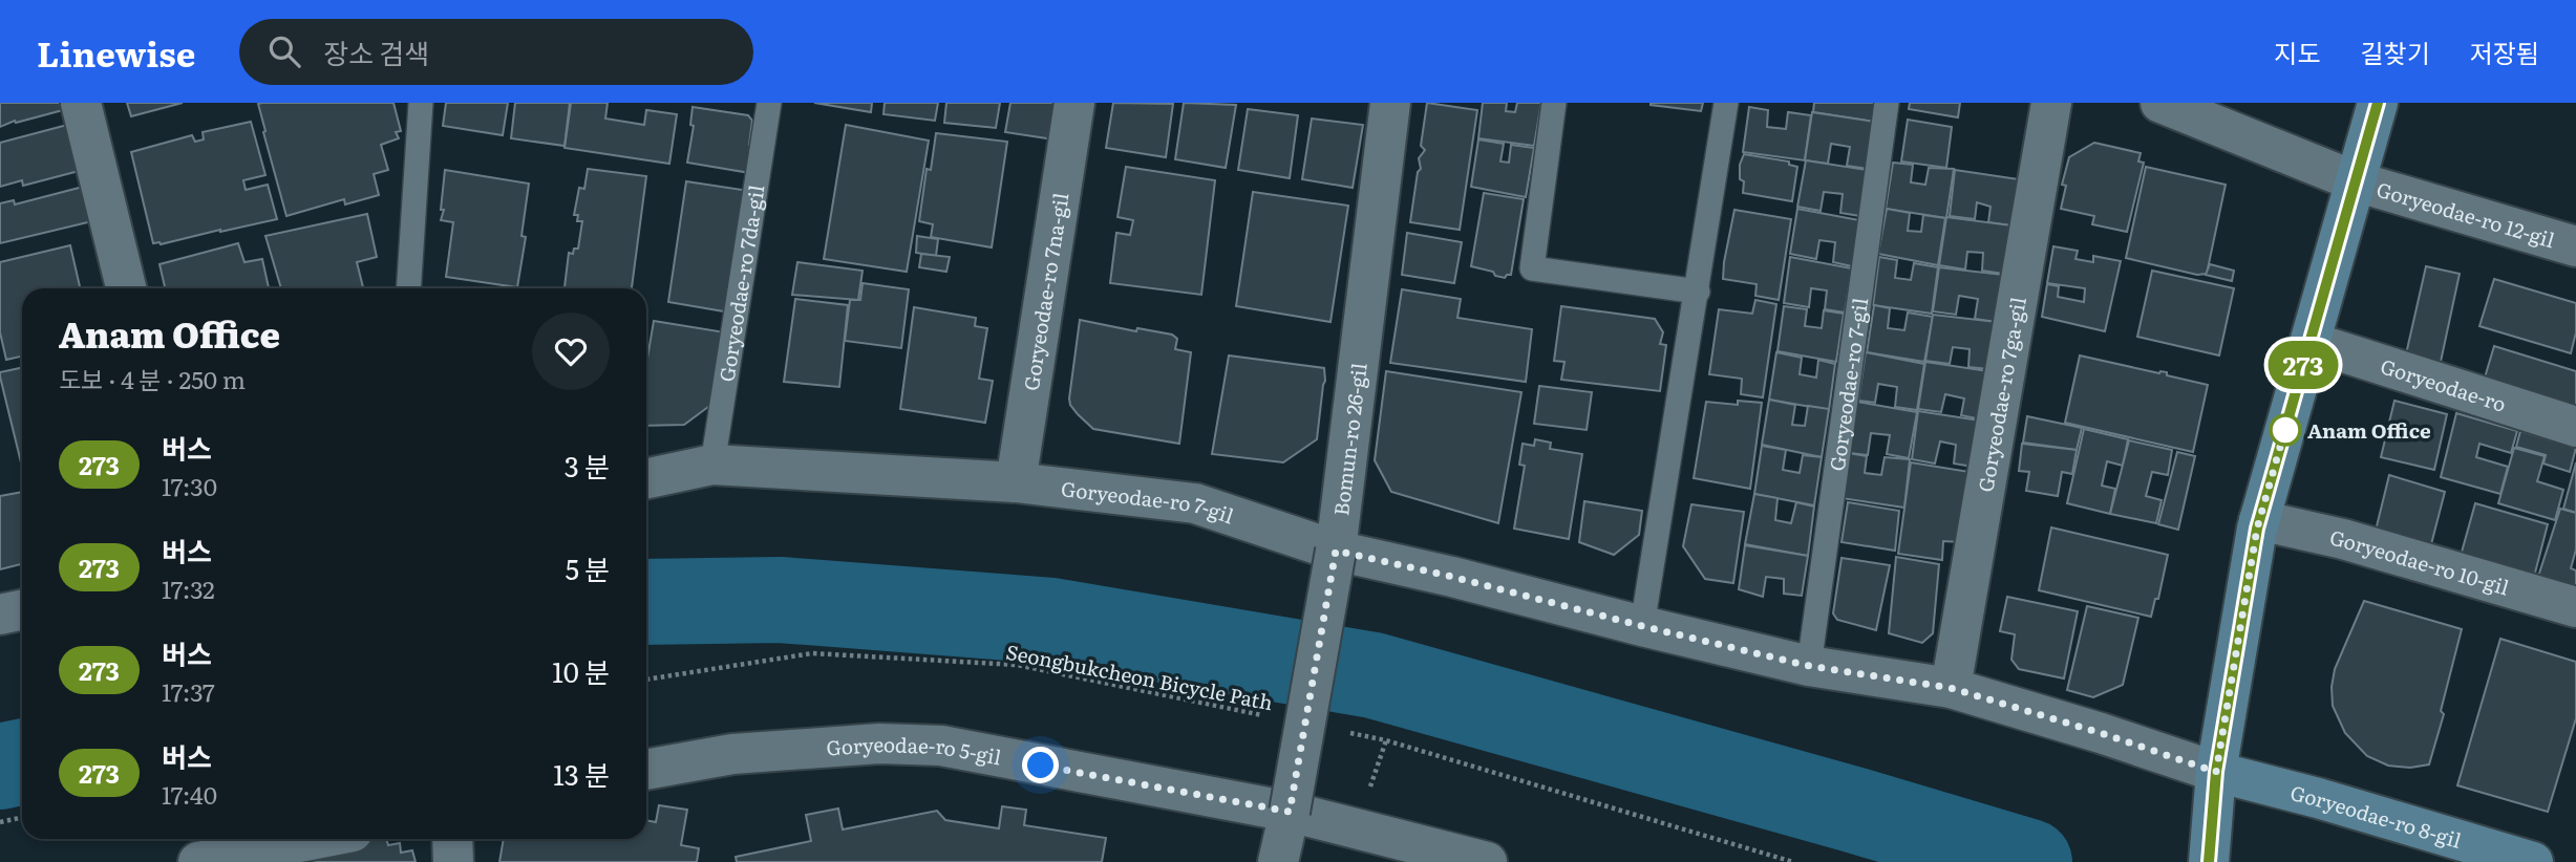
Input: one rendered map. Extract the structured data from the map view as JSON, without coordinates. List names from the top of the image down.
{
  "streets": {
    "main road": ["Goryeodae-ro 8-gil"],
    "street": [
      "Goryeodae-ro 12-gil",
      "Goryeodae-ro 7na-gil",
      "Goryeodae-ro 7-gil",
      "Goryeodae-ro",
      "Goryeodae-ro 7ga-gil",
      "Bomun-ro 26-gil",
      "Goryeodae-ro 10-gil",
      "Goryeodae-ro 5-gil"
    ],
    "lane": ["Goryeodae-ro 7da-gil"],
    "path": ["Seongbukcheon Bicycle Path"]
  },
  "crossings": [
    ["Goryeodae-ro 7da-gil", "Goryeodae-ro 7-gil"],
    ["Goryeodae-ro 7na-gil", "Goryeodae-ro 7-gil"],
    ["Goryeodae-ro 7-gil", "Goryeodae-ro 7ga-gil"],
    ["Goryeodae-ro 7-gil", "Bomun-ro 26-gil"],
    ["Goryeodae-ro 7-gil", "Goryeodae-ro 8-gil"],
    ["Bomun-ro 26-gil", "Goryeodae-ro 5-gil"]
  ],
  "places": ["Anam Office"],
  "lines": ["bus line 273"],
  "page": {
    "header": "Linewise",
    "search": "장소 검색",
    "nav": ["지도", "길찾기", "저장됨"],
    "on_map": "273",
    "heading": ["Anam Office", "도보 · 4 분 · 250 m"],
    "list": [
      {
        "mark": "273",
        "name": "버스",
        "note": "17:30",
        "value": "3 분"
      },
      {
        "mark": "273",
        "name": "버스",
        "note": "17:32",
        "value": "5 분"
      },
      {
        "mark": "273",
        "name": "버스",
        "note": "17:37",
        "value": "10 분"
      },
      {
        "mark": "273",
        "name": "버스",
        "note": "17:40",
        "value": "13 분"
      }
    ]
  }
}
